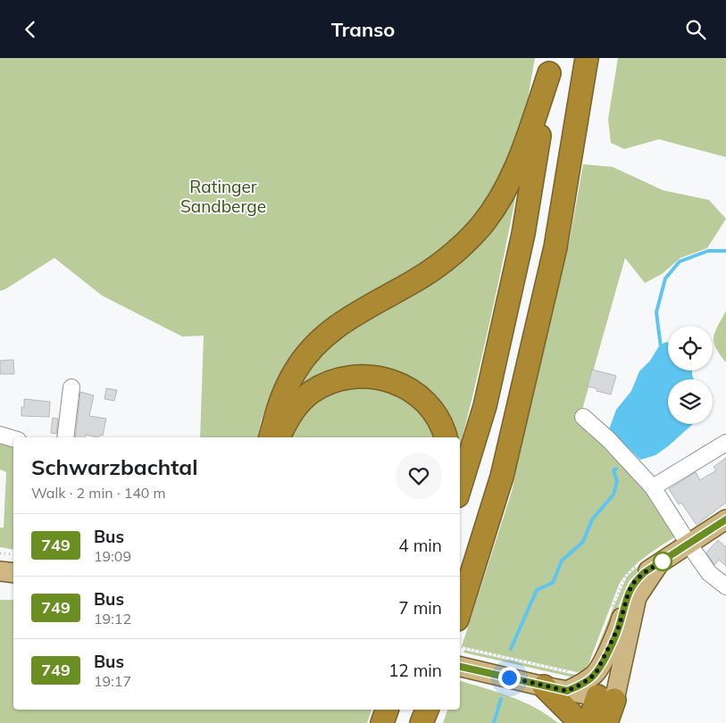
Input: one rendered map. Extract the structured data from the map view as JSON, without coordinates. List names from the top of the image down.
{
  "parks": ["Ratinger Sandberge"],
  "lines": ["bus line 749"],
  "page": {
    "header": "Transo",
    "heading": ["Schwarzbachtal", "Walk · 2 min · 140 m"],
    "list": [
      {
        "mark": "749",
        "name": "Bus",
        "note": "19:09",
        "value": "4 min"
      },
      {
        "mark": "749",
        "name": "Bus",
        "note": "19:12",
        "value": "7 min"
      },
      {
        "mark": "749",
        "name": "Bus",
        "note": "19:17",
        "value": "12 min"
      }
    ]
  }
}
